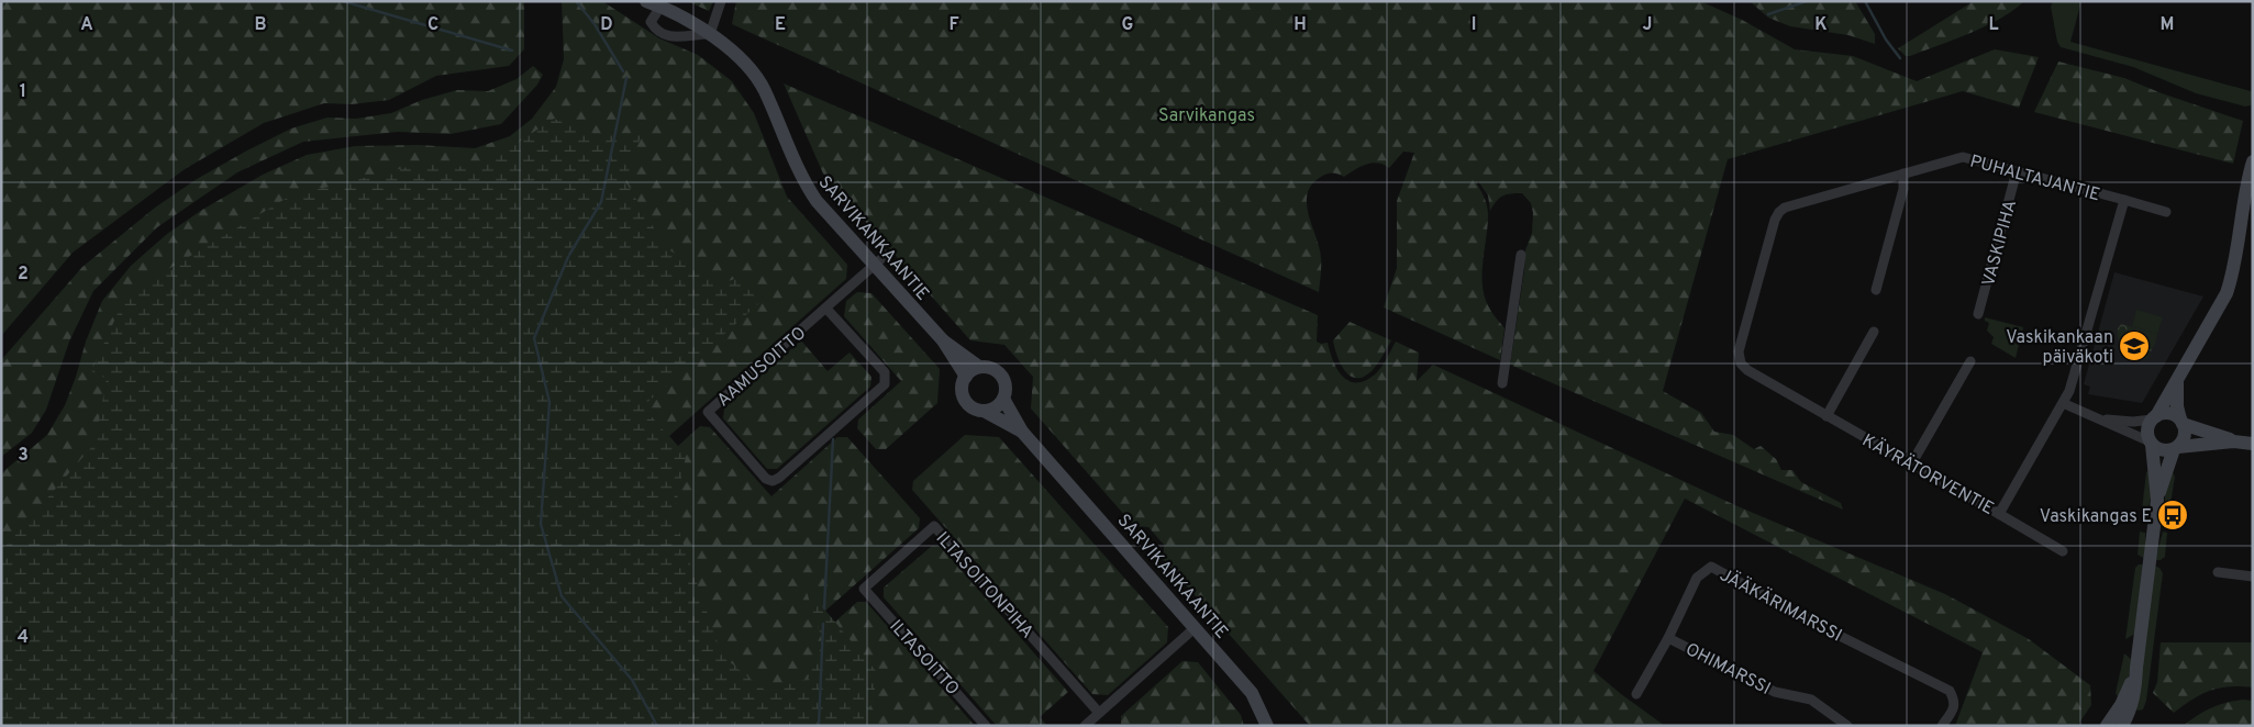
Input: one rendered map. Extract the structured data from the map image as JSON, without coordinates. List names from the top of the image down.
{
  "streets": {
    "street": [
      "PUHALTAJANTIE",
      "SARVIKANKAANTIE",
      "VASKIPIHA",
      "AAMUSOITTO",
      "KÄYRÄTORVENTIE",
      "ILTASOITONPIHA",
      "JÄÄKÄRIMARSSI",
      "ILTASOITTO",
      "OHIMARSSI"
    ]
  },
  "crossings": [
    ["PUHALTAJANTIE", "VASKIPIHA"],
    ["PUHALTAJANTIE", "KÄYRÄTORVENTIE"],
    ["SARVIKANKAANTIE", "AAMUSOITTO"],
    ["ILTASOITONPIHA", "ILTASOITTO"],
    ["JÄÄKÄRIMARSSI", "OHIMARSSI"]
  ],
  "parks": ["Sarvikangas"],
  "places": {
    "school or university": ["Vaskikankaan päiväkoti"],
    "bus stop": ["Vaskikangas E"]
  },
  "grid": {
    "columns": [
      "A",
      "B",
      "C",
      "D",
      "E",
      "F",
      "G",
      "H",
      "I",
      "J",
      "K",
      "L",
      "M"
    ],
    "rows": [
      "1",
      "2",
      "3",
      "4"
    ]
  }
}
